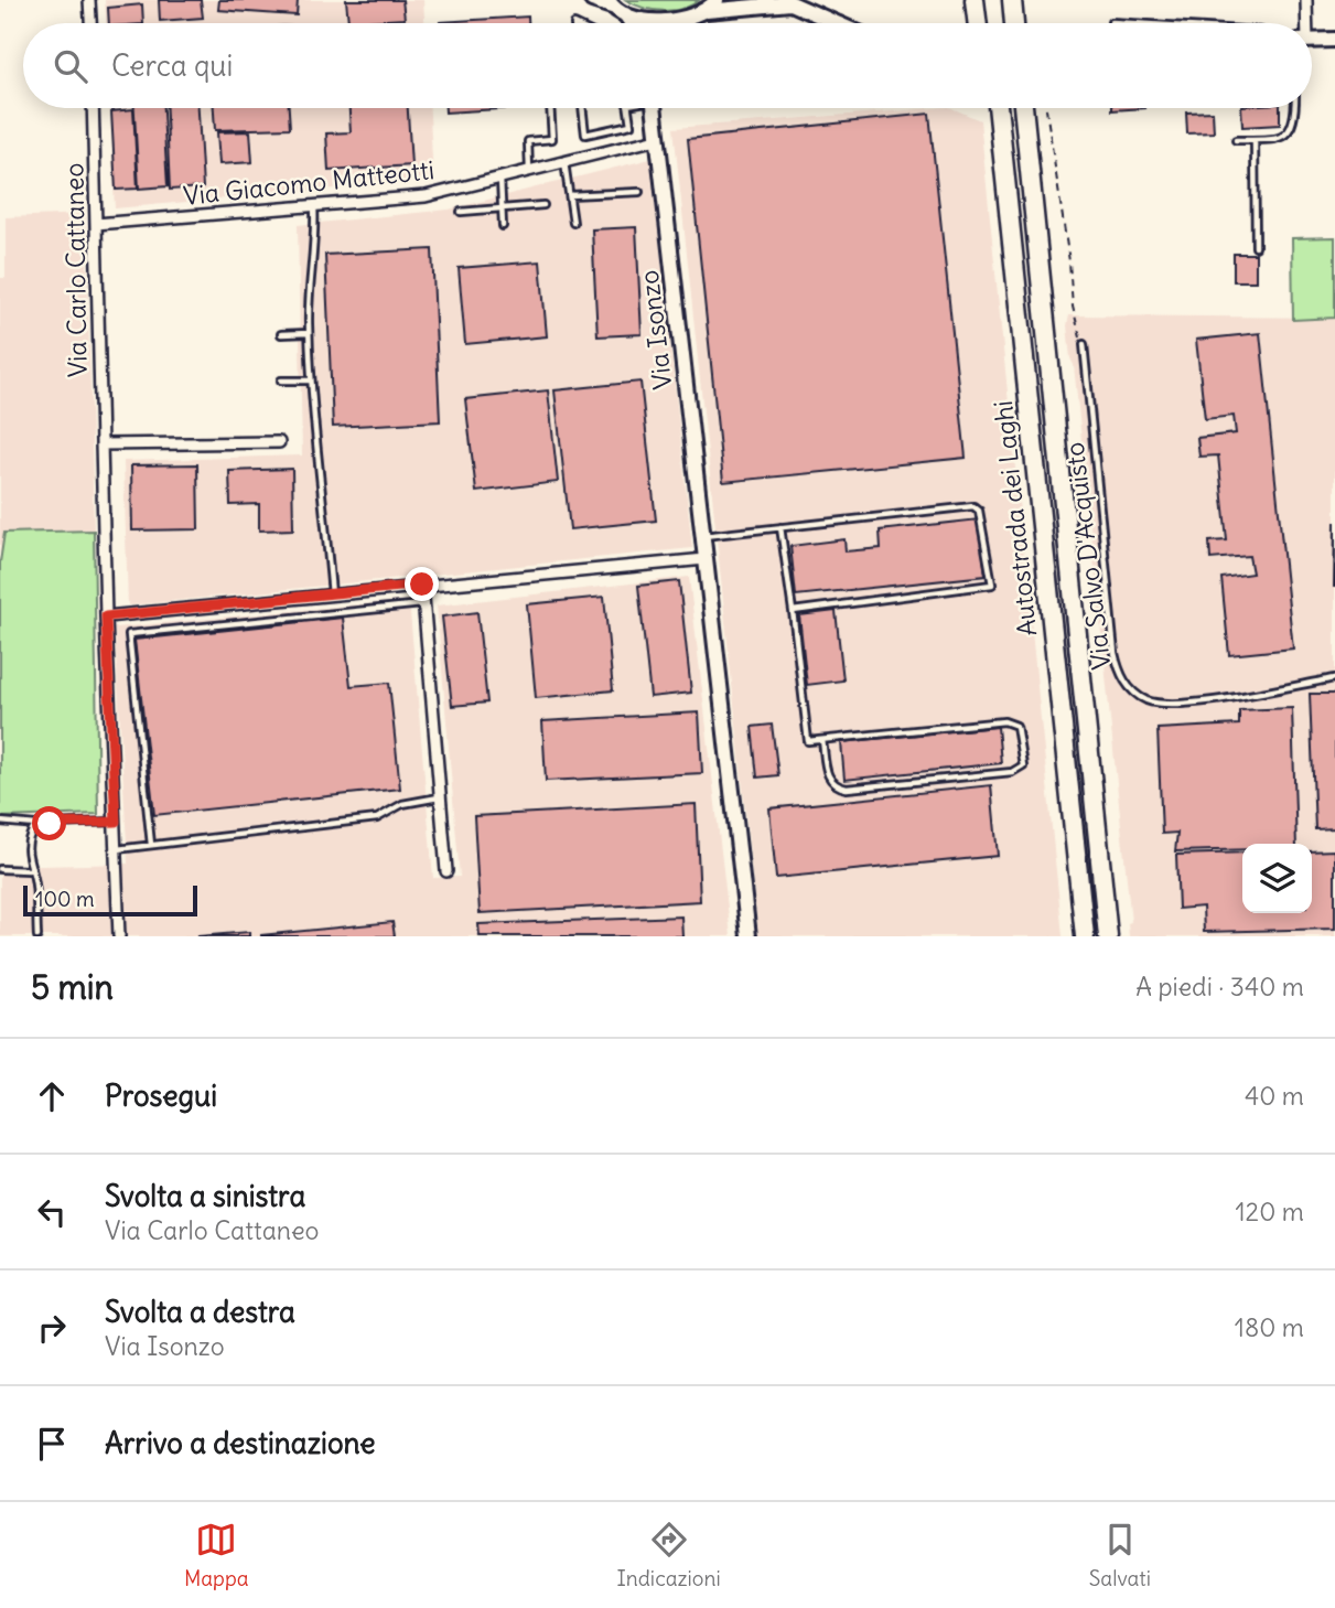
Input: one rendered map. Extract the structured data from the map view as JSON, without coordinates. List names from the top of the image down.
{
  "streets": {
    "highway": ["Autostrada dei Laghi"],
    "street": ["Via Giacomo Matteotti", "Via Carlo Cattaneo", "Via Isonzo"],
    "lane": ["Via Salvo D'Acquisto"]
  },
  "crossings": [
    ["Via Giacomo Matteotti", "Via Carlo Cattaneo"],
    ["Via Giacomo Matteotti", "Via Isonzo"]
  ],
  "scale_bar": "100 m",
  "page": {
    "search": "Cerca qui",
    "scale": "100 m",
    "heading": ["5 min", "A piedi · 340 m"],
    "list": [
      ["Prosegui", "40 m"],
      ["Svolta a sinistra", "Via Carlo Cattaneo", "120 m"],
      ["Svolta a destra", "Via Isonzo", "180 m"],
      "Arrivo a destinazione"
    ],
    "nav": ["Mappa", "Indicazioni", "Salvati"]
  }
}
